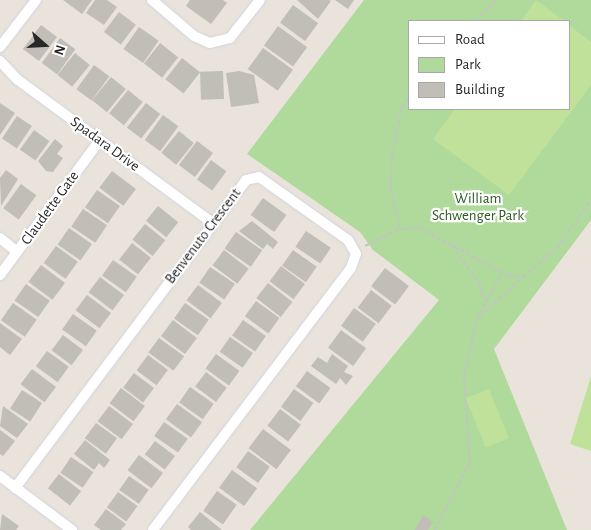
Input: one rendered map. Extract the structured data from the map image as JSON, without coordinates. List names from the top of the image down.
{
  "streets": {
    "street": ["Spadara Drive", "Claudette Gate", "Benvenuto Crescent"]
  },
  "crossings": [
    ["Spadara Drive", "Claudette Gate"],
    ["Spadara Drive", "Benvenuto Crescent"]
  ],
  "parks": ["William Schwenger Park"],
  "legend": ["Road", "Park", "Building"],
  "north": "right"
}
